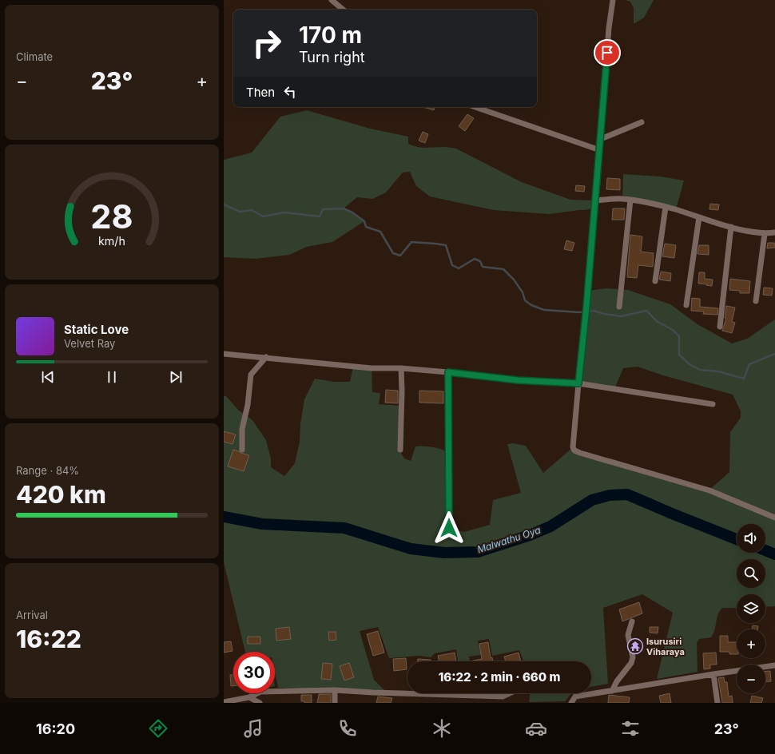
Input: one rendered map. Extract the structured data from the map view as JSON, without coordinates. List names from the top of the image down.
{
  "water": ["Malwathu Oya"],
  "places": {
    "temple": ["Isurusiri Viharaya"]
  },
  "page": {
    "tile": [
      "Climate",
      ["Range · 84%", "420 km"],
      ["Arrival", "16:22"]
    ],
    "turn": ["170 m", "Turn right"],
    "heat": ["−", "23°", "+"],
    "then": "Then",
    "song": ["Static Love", "Velvet Ray"],
    "map_buttons": ["+", "−"],
    "limit": "30",
    "trip": "16:22 · 2 min · 660 m",
    "tabs": ["16:20", "23°"],
    "gauge": ["28", "km/h"]
  }
}
